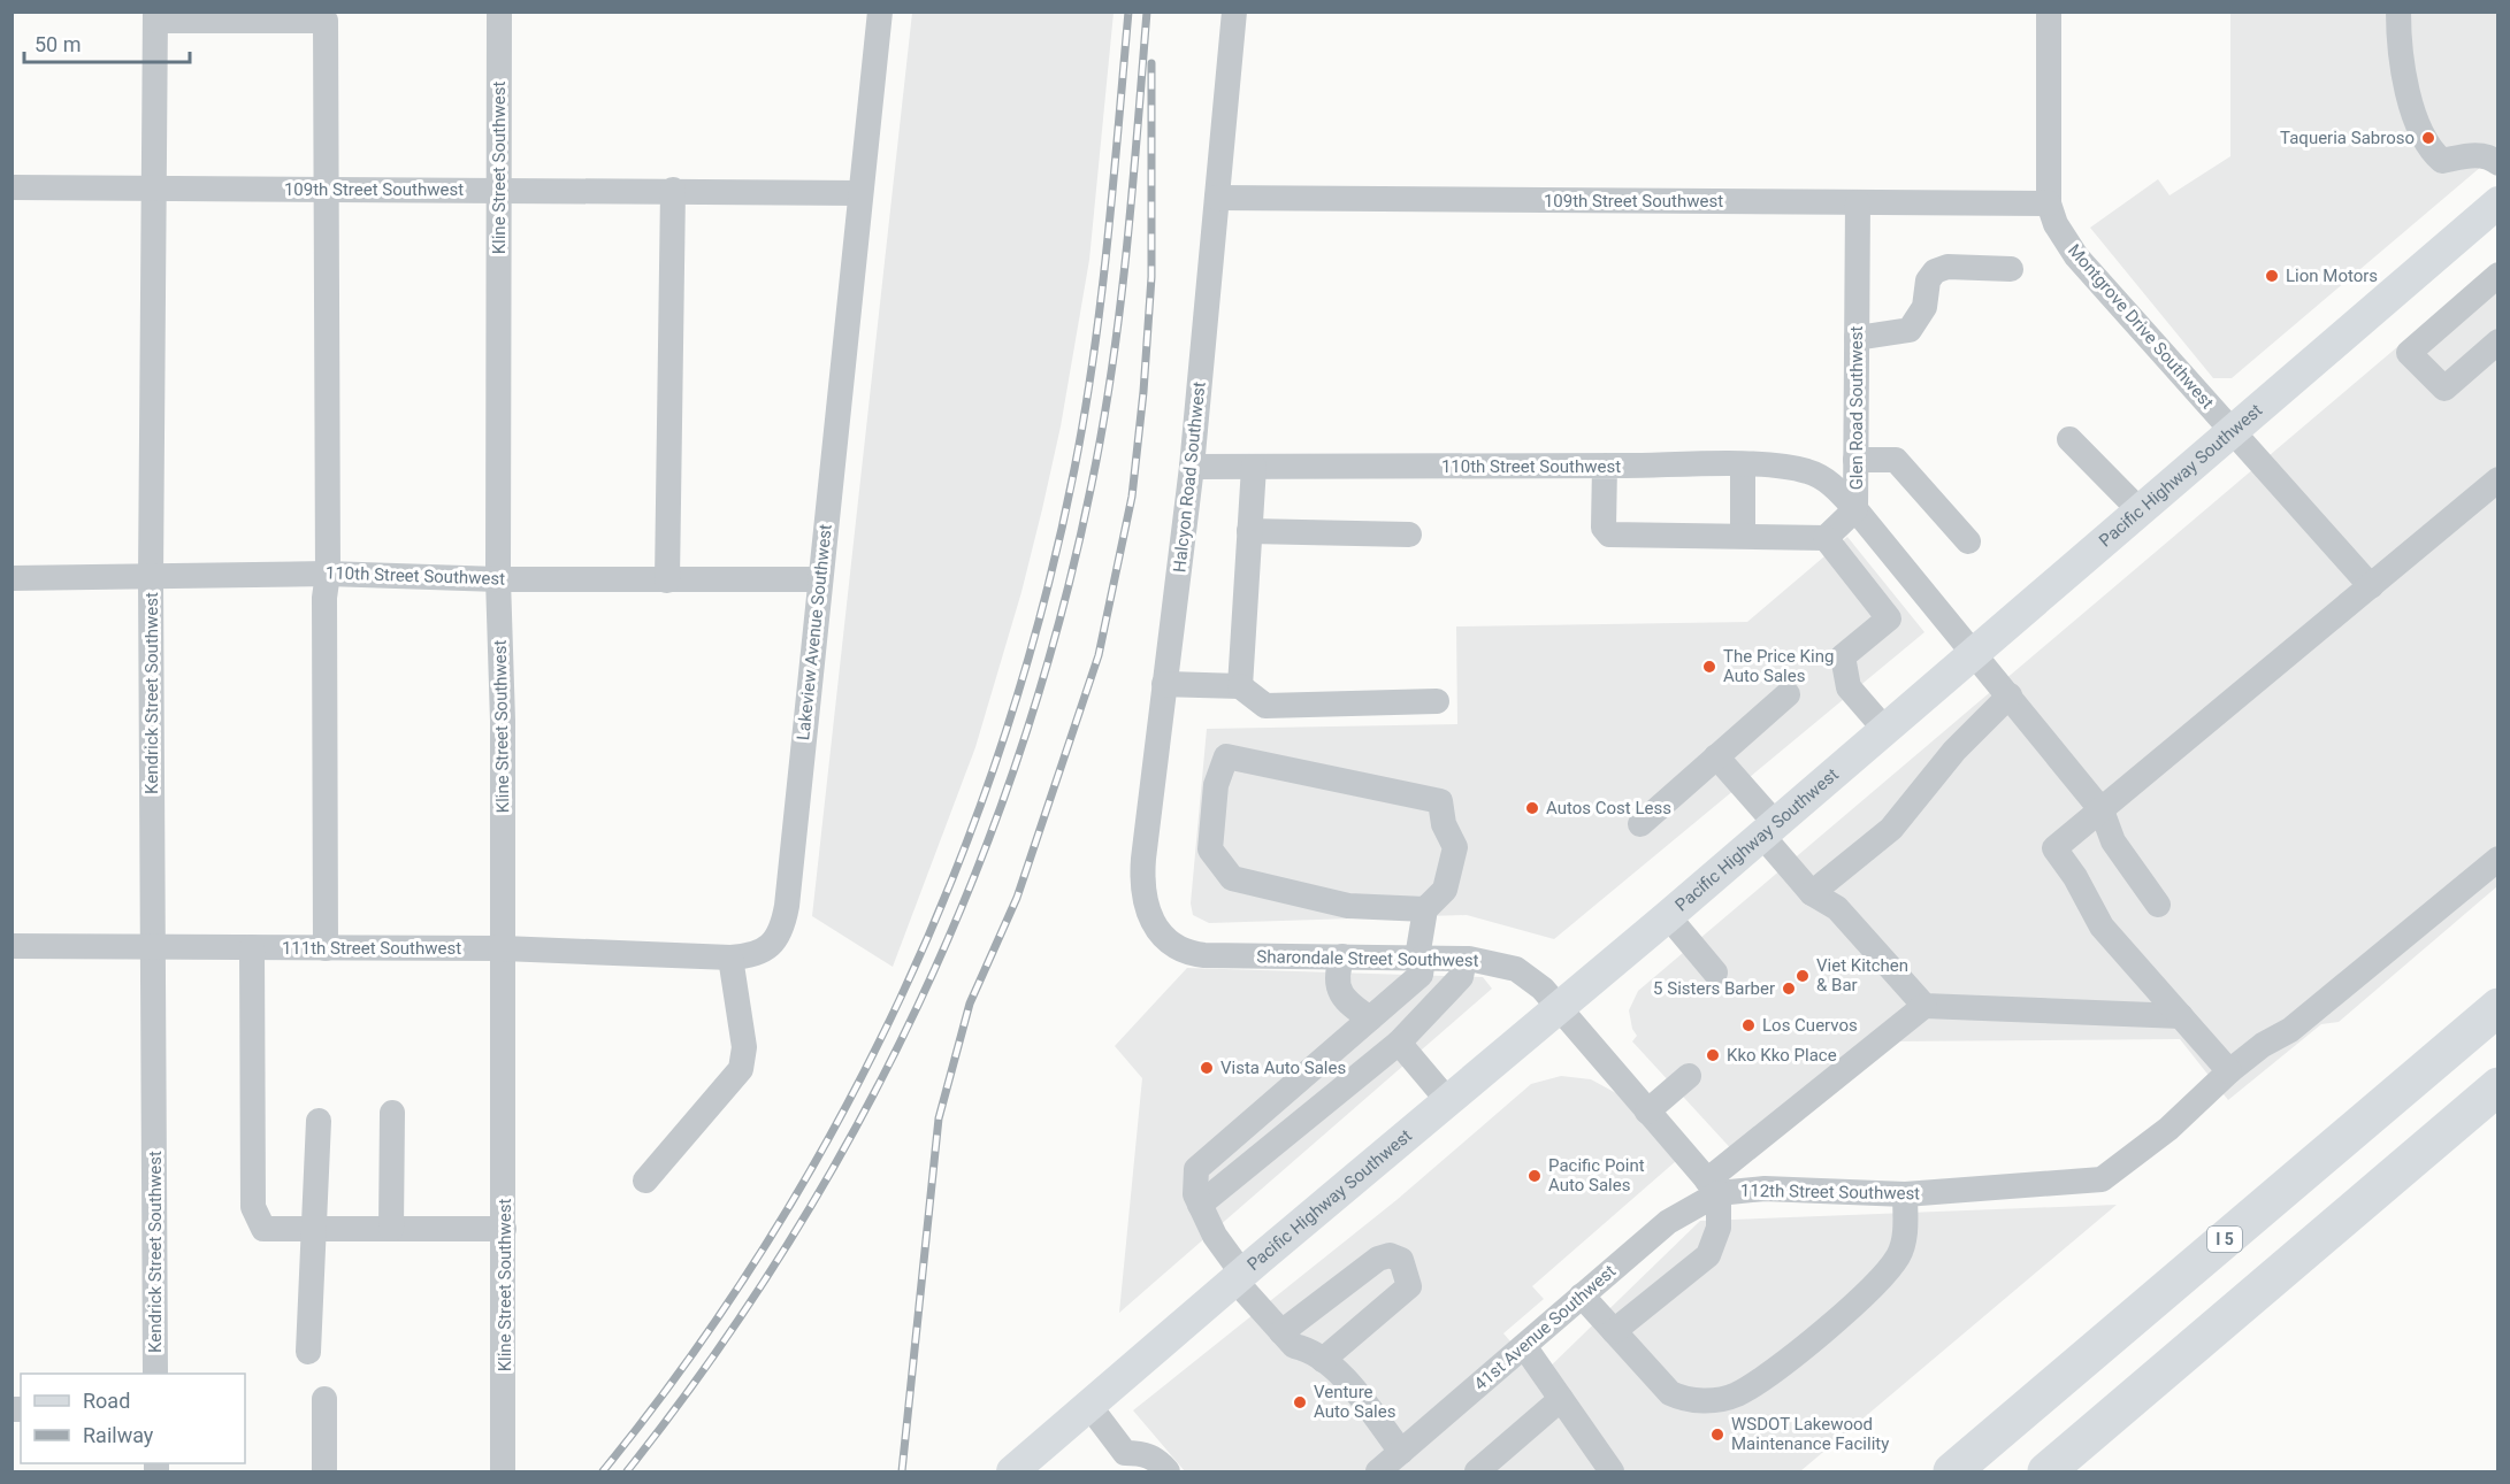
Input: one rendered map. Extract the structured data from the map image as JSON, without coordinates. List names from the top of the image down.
{
  "streets": {
    "highway": ["I 5"],
    "main road": ["Pacific Highway Southwest"],
    "street": [
      "Kline Street Southwest",
      "109th Street Southwest",
      "Montgrove Drive Southwest",
      "Glen Road Southwest",
      "110th Street Southwest",
      "Halcyon Road Southwest",
      "Lakeview Avenue Southwest",
      "Kendrick Street Southwest",
      "111th Street Southwest",
      "Sharondale Street Southwest",
      "112th Street Southwest",
      "41st Avenue Southwest"
    ]
  },
  "crossings": [
    ["Kline Street Southwest", "109th Street Southwest"],
    ["Kline Street Southwest", "110th Street Southwest"],
    ["Kline Street Southwest", "111th Street Southwest"],
    ["109th Street Southwest", "Montgrove Drive Southwest"],
    ["109th Street Southwest", "Glen Road Southwest"],
    ["109th Street Southwest", "Halcyon Road Southwest"],
    ["109th Street Southwest", "Lakeview Avenue Southwest"],
    ["109th Street Southwest", "Kendrick Street Southwest"],
    ["Montgrove Drive Southwest", "Pacific Highway Southwest"],
    ["Glen Road Southwest", "110th Street Southwest"],
    ["Glen Road Southwest", "Pacific Highway Southwest"],
    ["110th Street Southwest", "Halcyon Road Southwest"],
    ["110th Street Southwest", "Lakeview Avenue Southwest"],
    ["110th Street Southwest", "Kendrick Street Southwest"],
    ["Pacific Highway Southwest", "Sharondale Street Southwest"],
    ["Halcyon Road Southwest", "Sharondale Street Southwest"],
    ["Lakeview Avenue Southwest", "111th Street Southwest"],
    ["Kendrick Street Southwest", "111th Street Southwest"],
    ["112th Street Southwest", "41st Avenue Southwest"]
  ],
  "places": [
    "Taqueria Sabroso",
    "Lion Motors",
    "The Price King Auto Sales",
    "Autos Cost Less",
    "Viet Kitchen & Bar",
    "5 Sisters Barber",
    "Los Cuervos",
    "Kko Kko Place",
    "Vista Auto Sales",
    "Pacific Point Auto Sales",
    "Venture Auto Sales",
    "WSDOT Lakewood Maintenance Facility"
  ],
  "legend": ["Road", "Railway"],
  "scale_bar": "50 m"
}
